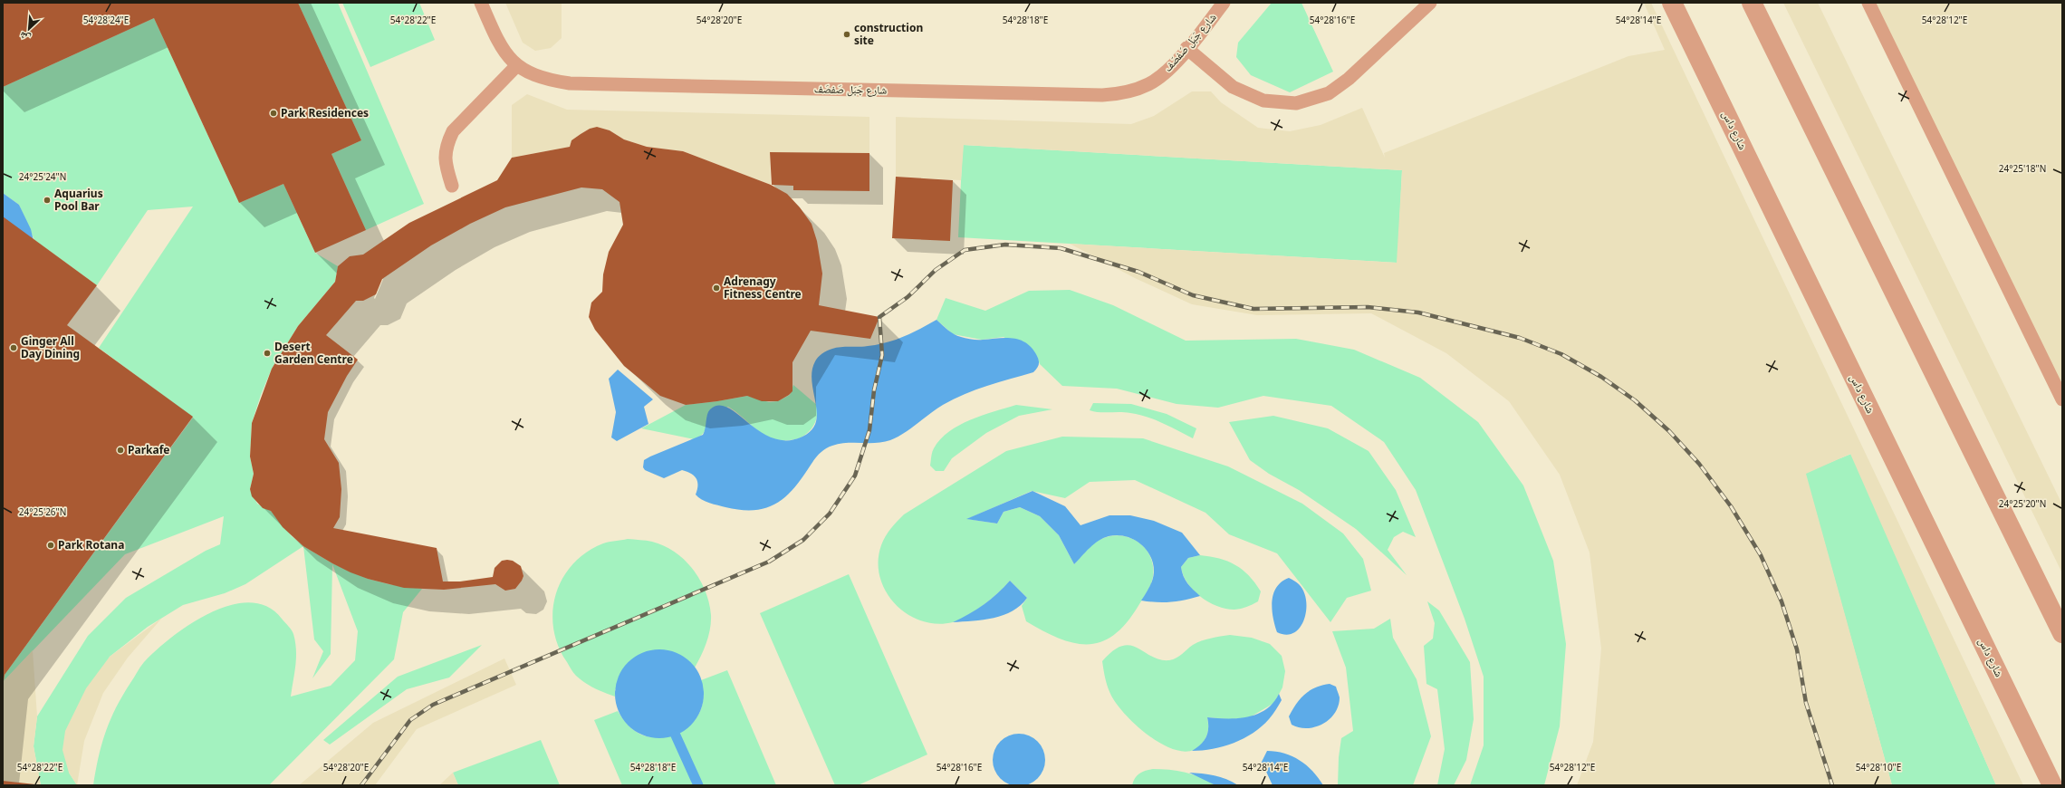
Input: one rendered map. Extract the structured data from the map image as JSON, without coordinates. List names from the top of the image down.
{
  "streets": {
    "street": ["شارع داس"],
    "lane": ["شارع جَبَل صَفصَف"]
  },
  "places": [
    "construction site",
    "Park Residences",
    "Aquarius Pool Bar",
    "Adrenagy Fitness Centre",
    "Ginger All Day Dining",
    "Desert Garden Centre",
    "Parkafe",
    "Park Rotana"
  ],
  "north": "bottom left",
  "coordinates": [
    "54°28'24\"E",
    "54°28'22\"E",
    "54°28'20\"E",
    "54°28'18\"E",
    "54°28'16\"E",
    "54°28'14\"E",
    "54°28'12\"E",
    "24°25'18\"N",
    "24°25'24\"N",
    "24°25'20\"N",
    "24°25'26\"N",
    "54°28'10\"E"
  ]
}
